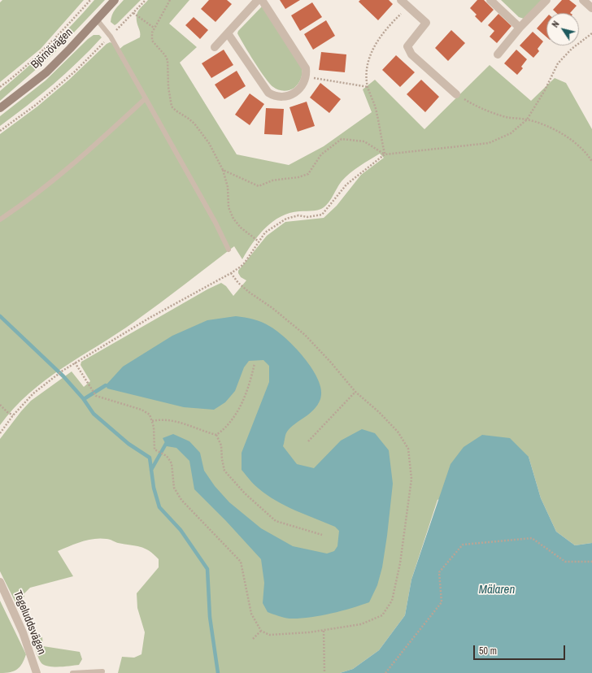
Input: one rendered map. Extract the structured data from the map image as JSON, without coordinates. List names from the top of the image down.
{
  "streets": {
    "main road": ["Björnövägen"],
    "street": ["Tegeluddsvägen"]
  },
  "water": ["Mälaren"],
  "scale_bar": "50 m",
  "north": "top left"
}
